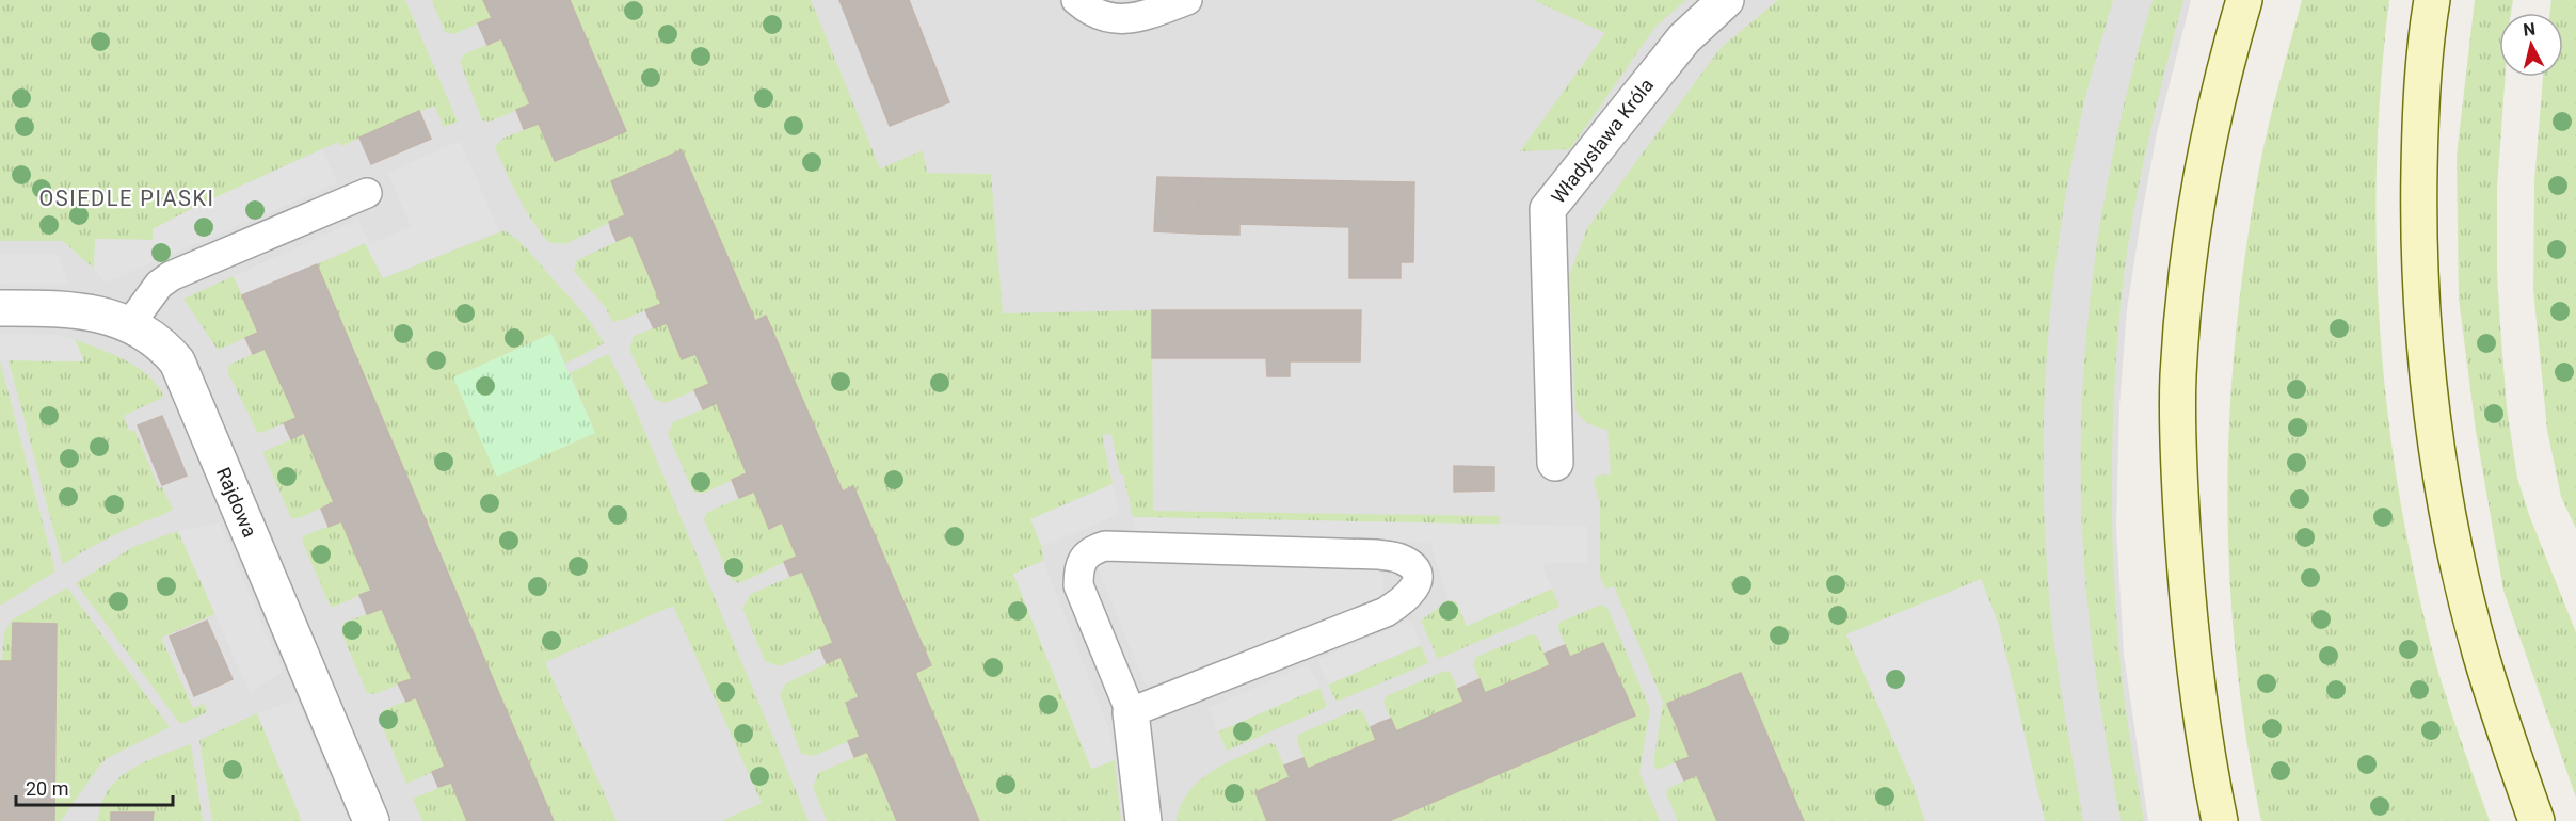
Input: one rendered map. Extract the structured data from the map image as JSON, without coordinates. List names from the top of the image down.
{
  "streets": {
    "street": ["Władysława Króla", "Rajdowa"]
  },
  "districts": ["OSIEDLE PIASKI"],
  "scale_bar": "20 m",
  "north": "top"
}
